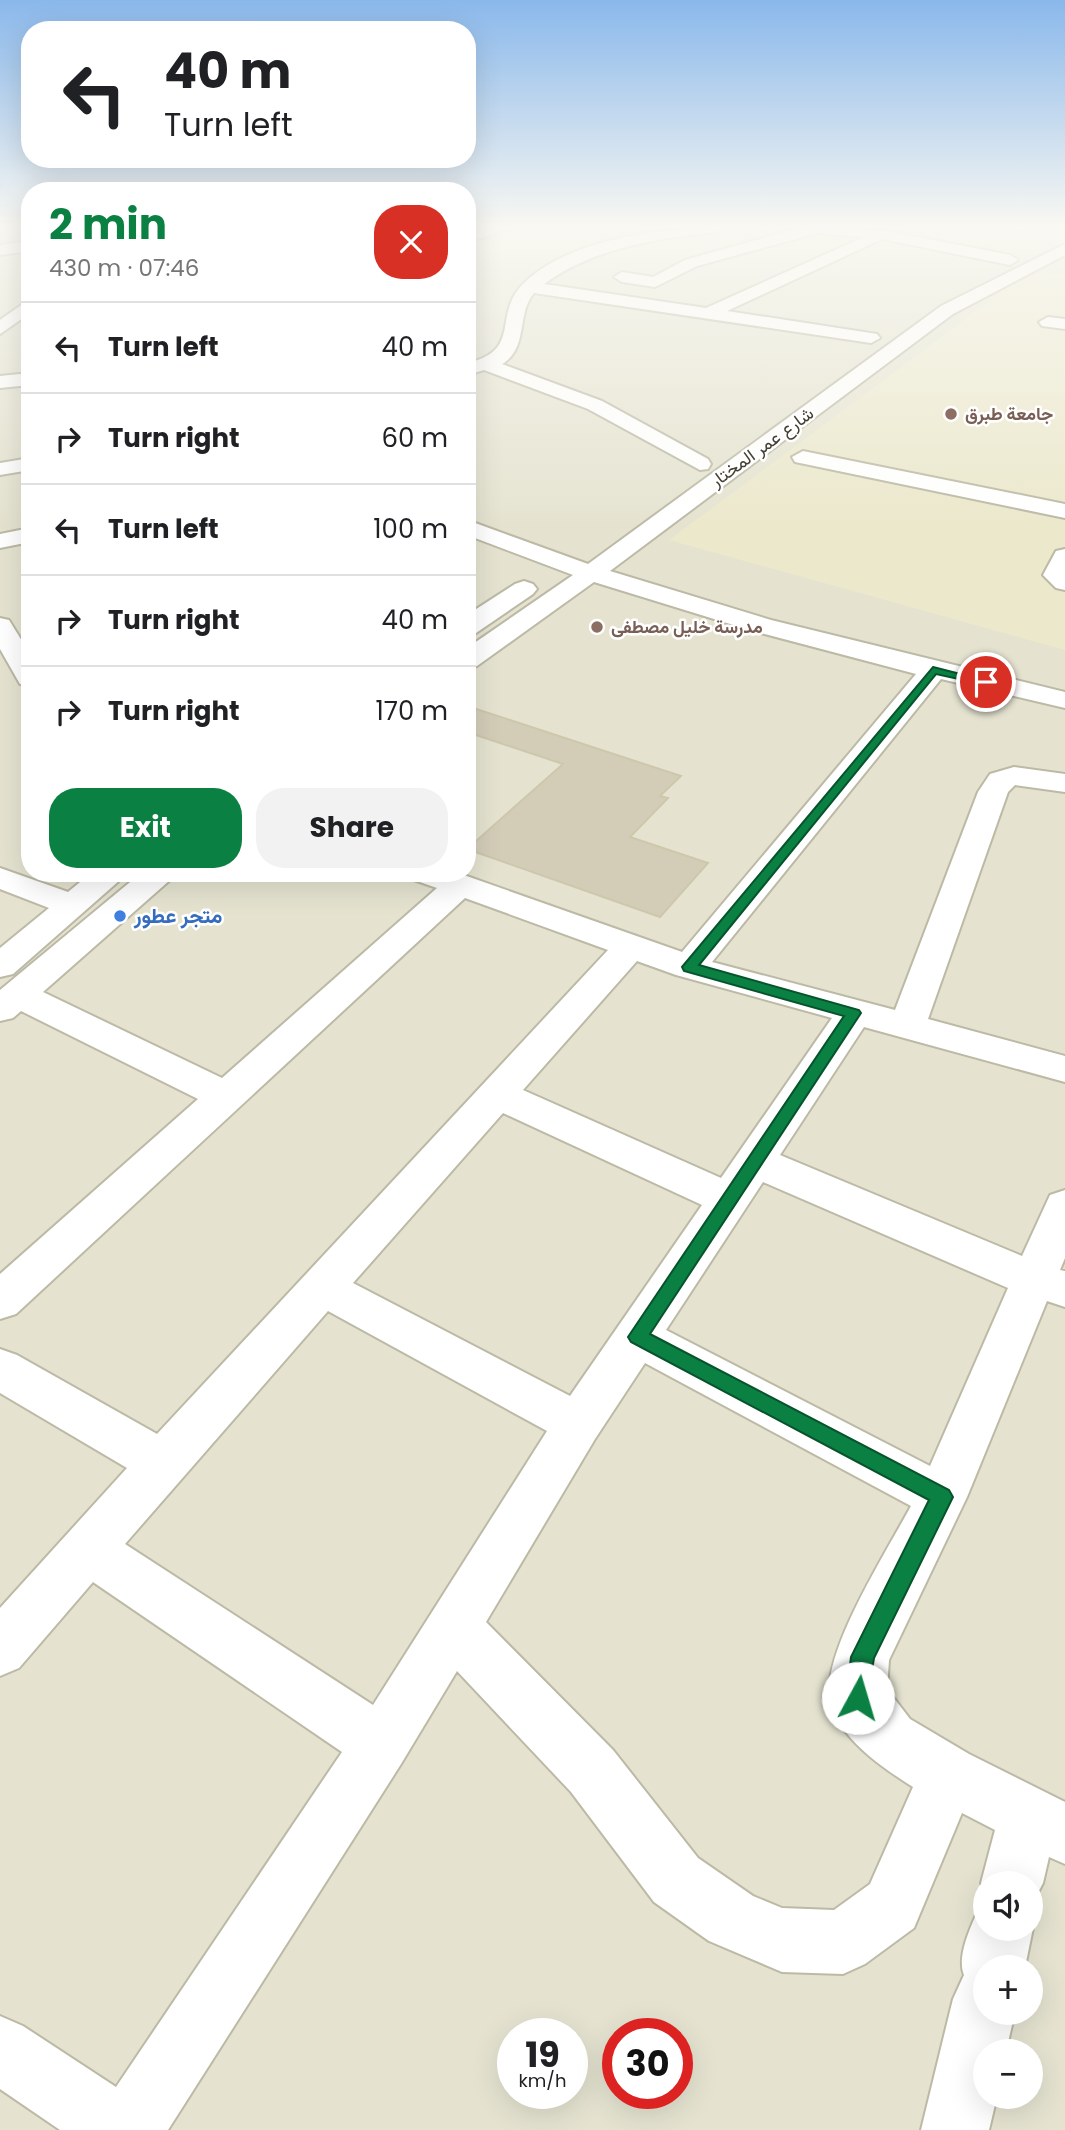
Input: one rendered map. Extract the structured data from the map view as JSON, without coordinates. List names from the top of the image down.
{
  "streets": {
    "street": ["شارع عمر المختار"]
  },
  "places": ["جامعة طبرق", "مدرسة خليل مصطفى", "متجر عطور"],
  "page": {
    "turn": ["40 m", "Turn left"],
    "heading": ["2 min", "430 m · 07:46"],
    "list": [
      {
        "name": "Turn left",
        "value": "40 m"
      },
      {
        "name": "Turn right",
        "value": "60 m"
      },
      {
        "name": "Turn left",
        "value": "100 m"
      },
      {
        "name": "Turn right",
        "value": "40 m"
      },
      {
        "name": "Turn right",
        "value": "170 m"
      }
    ],
    "buttons": ["Exit", "Share"],
    "map_buttons": ["+", "−"],
    "speed": "19 km/h",
    "limit": "30"
  }
}
